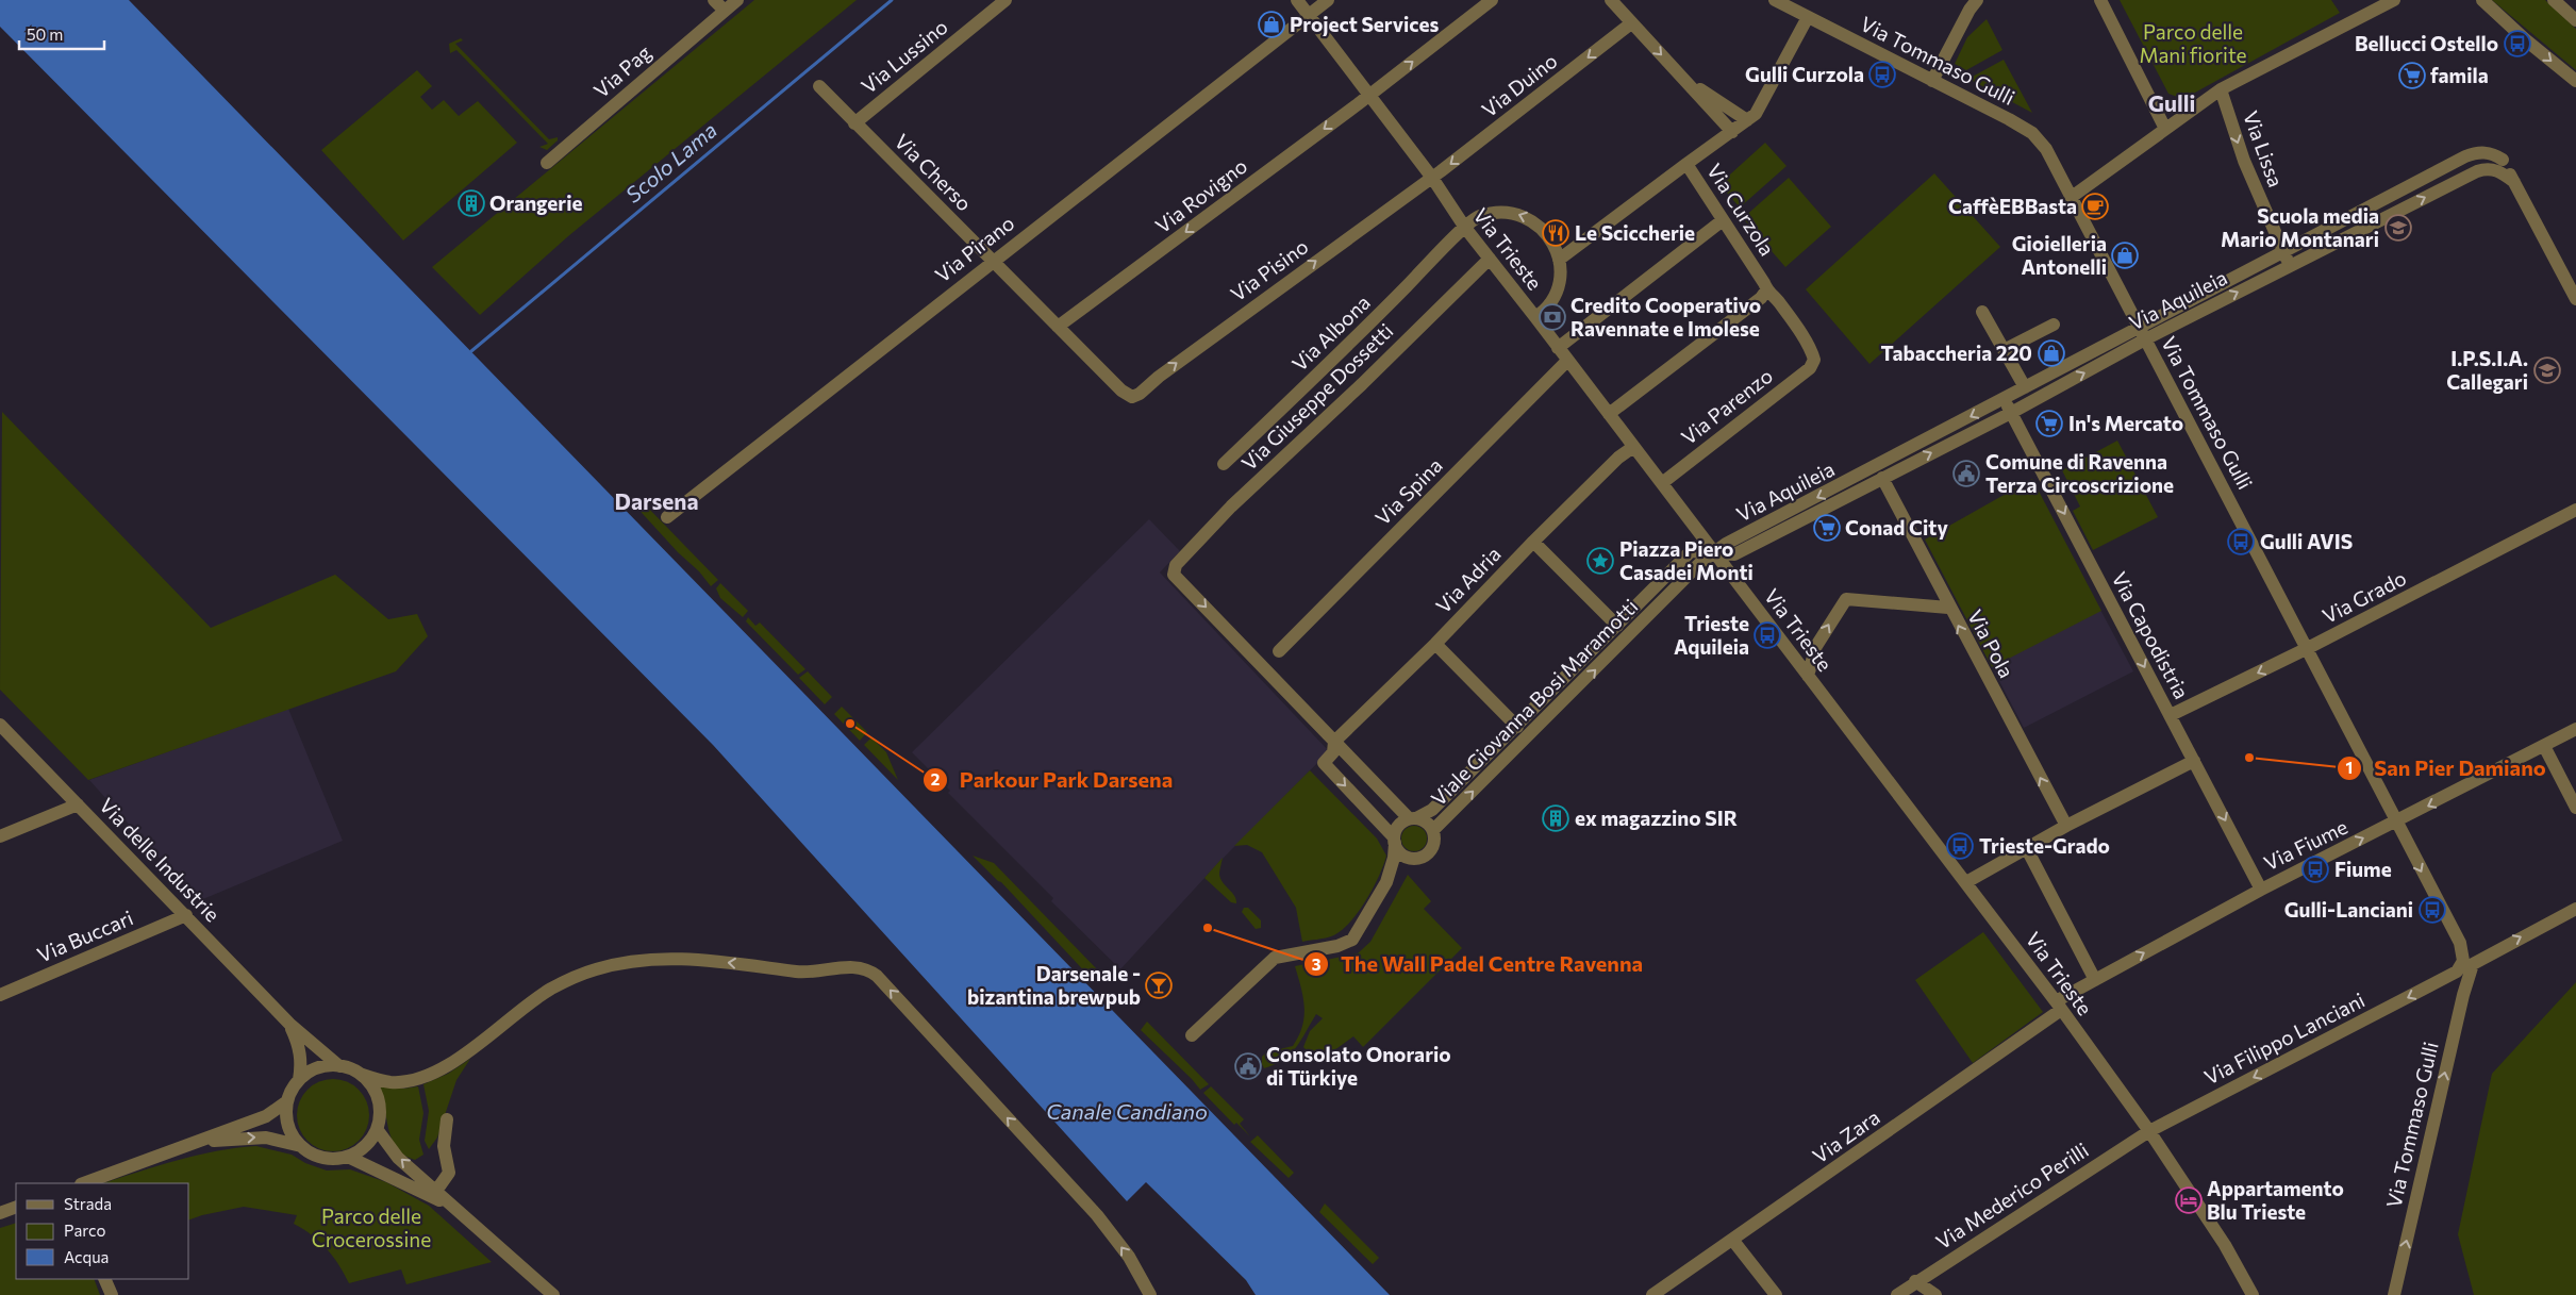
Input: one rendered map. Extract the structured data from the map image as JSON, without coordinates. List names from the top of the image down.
{
  "streets": {
    "street": [
      "Via Lussino",
      "Via Tommaso Gulli",
      "Via Pag",
      "Via Duino",
      "Via Lissa",
      "Via Cherso",
      "Via Rovigno",
      "Via Curzola",
      "Via Pirano",
      "Via Trieste",
      "Via Pisino",
      "Via Aquileia",
      "Via Albona",
      "Via Giuseppe Dossetti",
      "Via Parenzo",
      "Via Spina",
      "Via Adria",
      "Via Grado",
      "Via Capodistria",
      "Via Pola",
      "Viale Giovanna Bosi Maramotti",
      "Via Fiume",
      "Via delle Industrie",
      "Via Buccari",
      "Via Filippo Lanciani",
      "Via Zara",
      "Via Mederico Perilli"
    ]
  },
  "crossings": [
    ["Via Lussino", "Via Cherso"],
    ["Via Tommaso Gulli", "Via Curzola"],
    ["Via Tommaso Gulli", "Via Aquileia"],
    ["Via Tommaso Gulli", "Via Grado"],
    ["Via Tommaso Gulli", "Via Fiume"],
    ["Via Tommaso Gulli", "Via Filippo Lanciani"],
    ["Via Duino", "Via Trieste"],
    ["Via Duino", "Via Pisino"],
    ["Via Lissa", "Via Aquileia"],
    ["Via Cherso", "Via Rovigno"],
    ["Via Cherso", "Via Pirano"],
    ["Via Cherso", "Via Pisino"],
    ["Via Rovigno", "Via Trieste"],
    ["Via Curzola", "Via Parenzo"],
    ["Via Pirano", "Via Trieste"],
    ["Via Trieste", "Via Pisino"],
    ["Via Trieste", "Via Aquileia"],
    ["Via Trieste", "Via Albona"],
    ["Via Trieste", "Via Giuseppe Dossetti"],
    ["Via Trieste", "Via Parenzo"],
    ["Via Trieste", "Via Spina"],
    ["Via Trieste", "Via Adria"],
    ["Via Trieste", "Viale Giovanna Bosi Maramotti"],
    ["Via Trieste", "Via Fiume"],
    ["Via Trieste", "Via Filippo Lanciani"],
    ["Via Trieste", "Via Zara"],
    ["Via Trieste", "Via Mederico Perilli"],
    ["Via Aquileia", "Via Capodistria"],
    ["Via Aquileia", "Via Pola"],
    ["Via Aquileia", "Viale Giovanna Bosi Maramotti"],
    ["Via Giuseppe Dossetti", "Via Adria"],
    ["Via Grado", "Via Capodistria"],
    ["Via Capodistria", "Via Fiume"],
    ["Via Fiume", "Via Zara"],
    ["Via delle Industrie", "Via Buccari"],
    ["Via Filippo Lanciani", "Via Mederico Perilli"]
  ],
  "one_way": [
    "Via Duino",
    "Via Lissa",
    "Via Pisino",
    "Via Capodistria",
    "Via Pola",
    "Via Filippo Lanciani"
  ],
  "districts": ["Gulli", "Darsena"],
  "water": ["Scolo Lama", "Canale Candiano"],
  "parks": ["Parco delle Mani fiorite", "Parco delle Crocerossine"],
  "places": {
    "shop": ["Project Services", "Gioielleria Antonelli", "Tabaccheria 220"],
    "bus stop": [
      "Bellucci Ostello",
      "Gulli Curzola",
      "Gulli AVIS",
      "Trieste Aquileia",
      "Trieste-Grado",
      "Fiume",
      "Gulli-Lanciani"
    ],
    "supermarket": ["famila", "In's Mercato", "Conad City"],
    "building": ["Orangerie", "ex magazzino SIR"],
    "cafe": ["CaffèEBBasta"],
    "school or university": ["Scuola media Mario Montanari", "I.P.S.I.A. Callegari"],
    "restaurant": ["Le Sciccherie"],
    "bank": ["Credito Cooperativo Ravennate e Imolese"],
    "public building": ["Comune di Ravenna Terza Circoscrizione", "Consolato Onorario di Türkiye"],
    "place": ["Piazza Piero Casadei Monti"],
    "other": ["Parkour Park Darsena", "San Pier Damiano", "The Wall Padel Centre Ravenna"],
    "bar": ["Darsenale - bizantina brewpub"],
    "hotel": ["Appartamento Blu Trieste"]
  },
  "legend": ["Strada", "Parco", "Acqua"],
  "scale_bar": "50 m"
}
